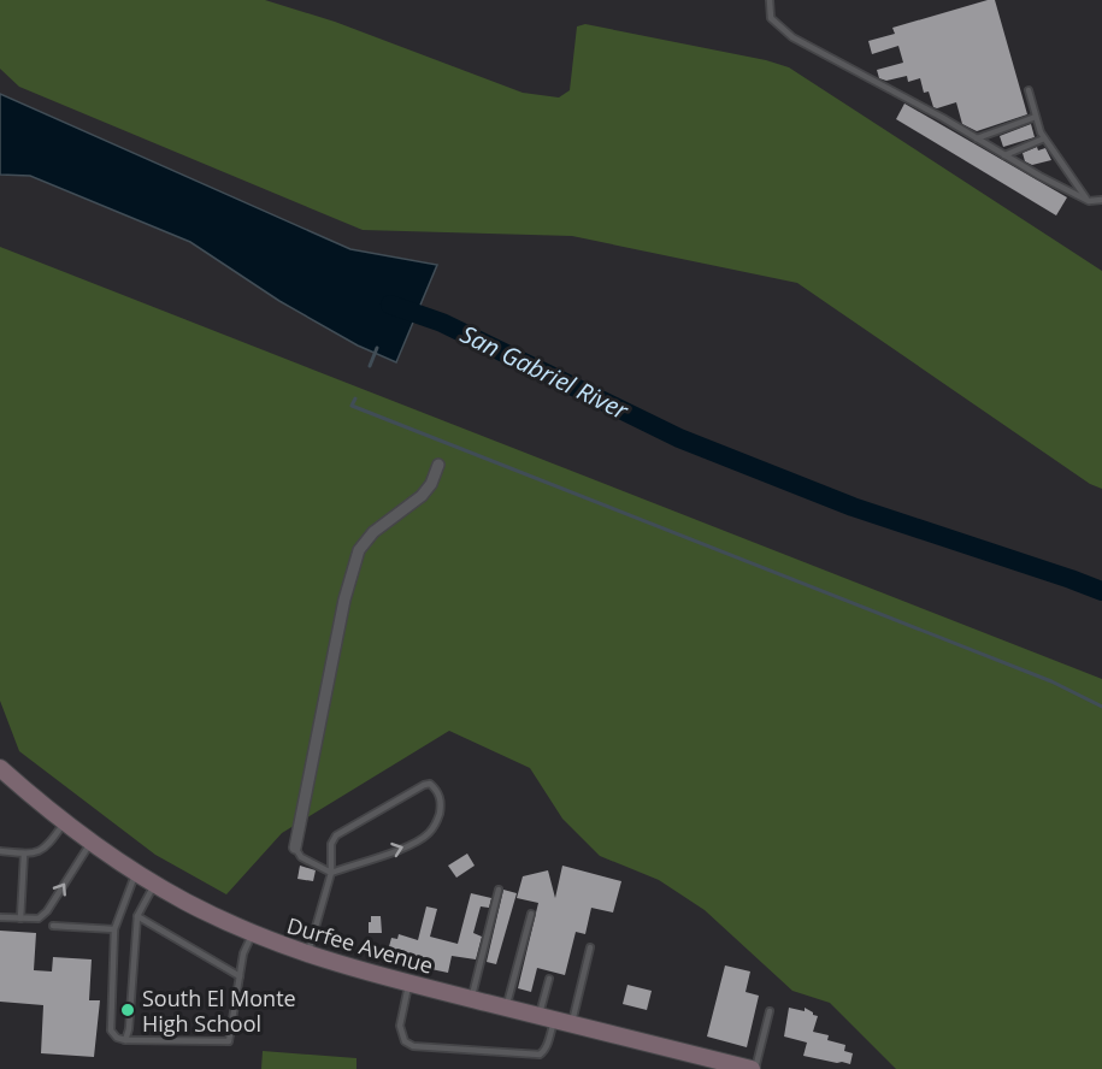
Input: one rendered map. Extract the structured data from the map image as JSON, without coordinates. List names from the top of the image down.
{
  "streets": {
    "main road": ["Durfee Avenue"]
  },
  "water": ["San Gabriel River"],
  "places": ["South El Monte High School"]
}
